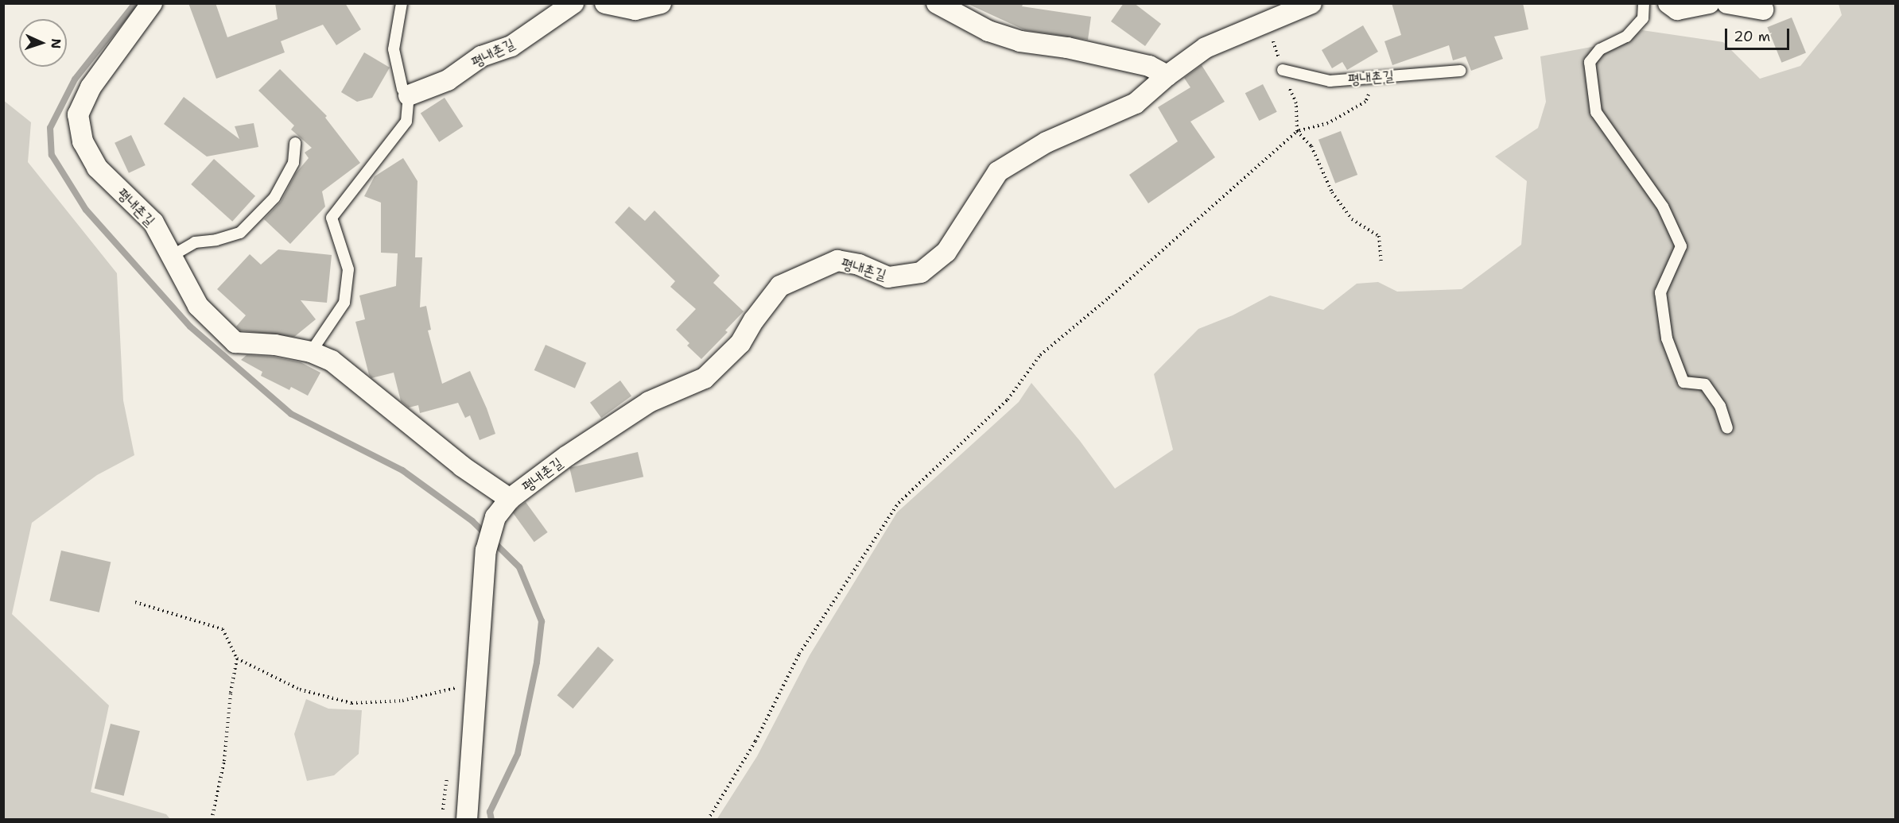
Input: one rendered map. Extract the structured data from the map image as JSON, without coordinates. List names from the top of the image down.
{
  "streets": {
    "street": ["평내촌길"]
  },
  "scale_bar": "20 m",
  "north": "right"
}
